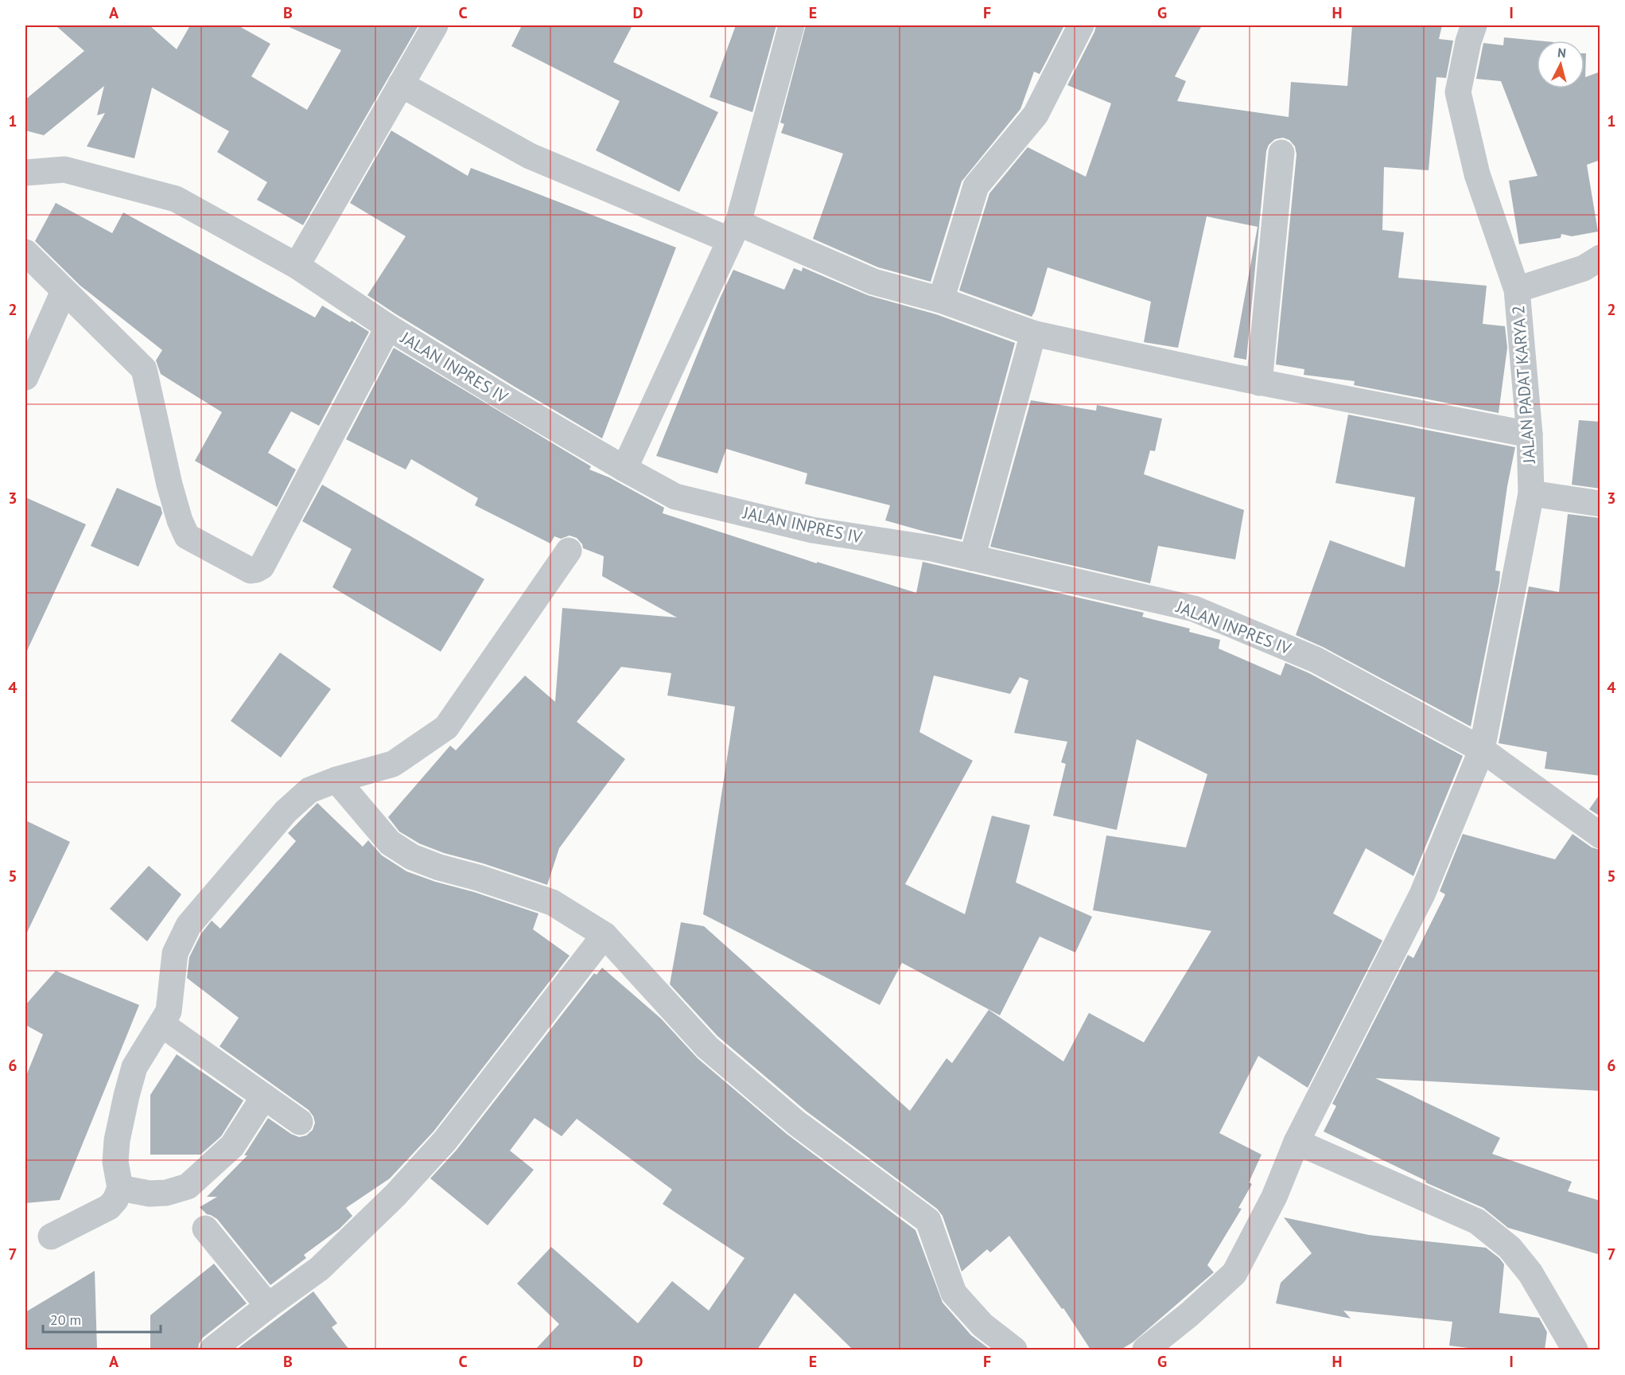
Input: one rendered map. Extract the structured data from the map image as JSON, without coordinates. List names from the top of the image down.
{
  "streets": {
    "street": ["JALAN INPRES IV", "JALAN PADAT KARYA 2"]
  },
  "crossings": [
    ["JALAN INPRES IV", "JALAN PADAT KARYA 2"]
  ],
  "scale_bar": "20 m",
  "north": "top",
  "grid": {
    "columns": [
      "A",
      "B",
      "C",
      "D",
      "E",
      "F",
      "G",
      "H",
      "I"
    ],
    "rows": [
      "1",
      "2",
      "3",
      "4",
      "5",
      "6",
      "7"
    ]
  }
}
